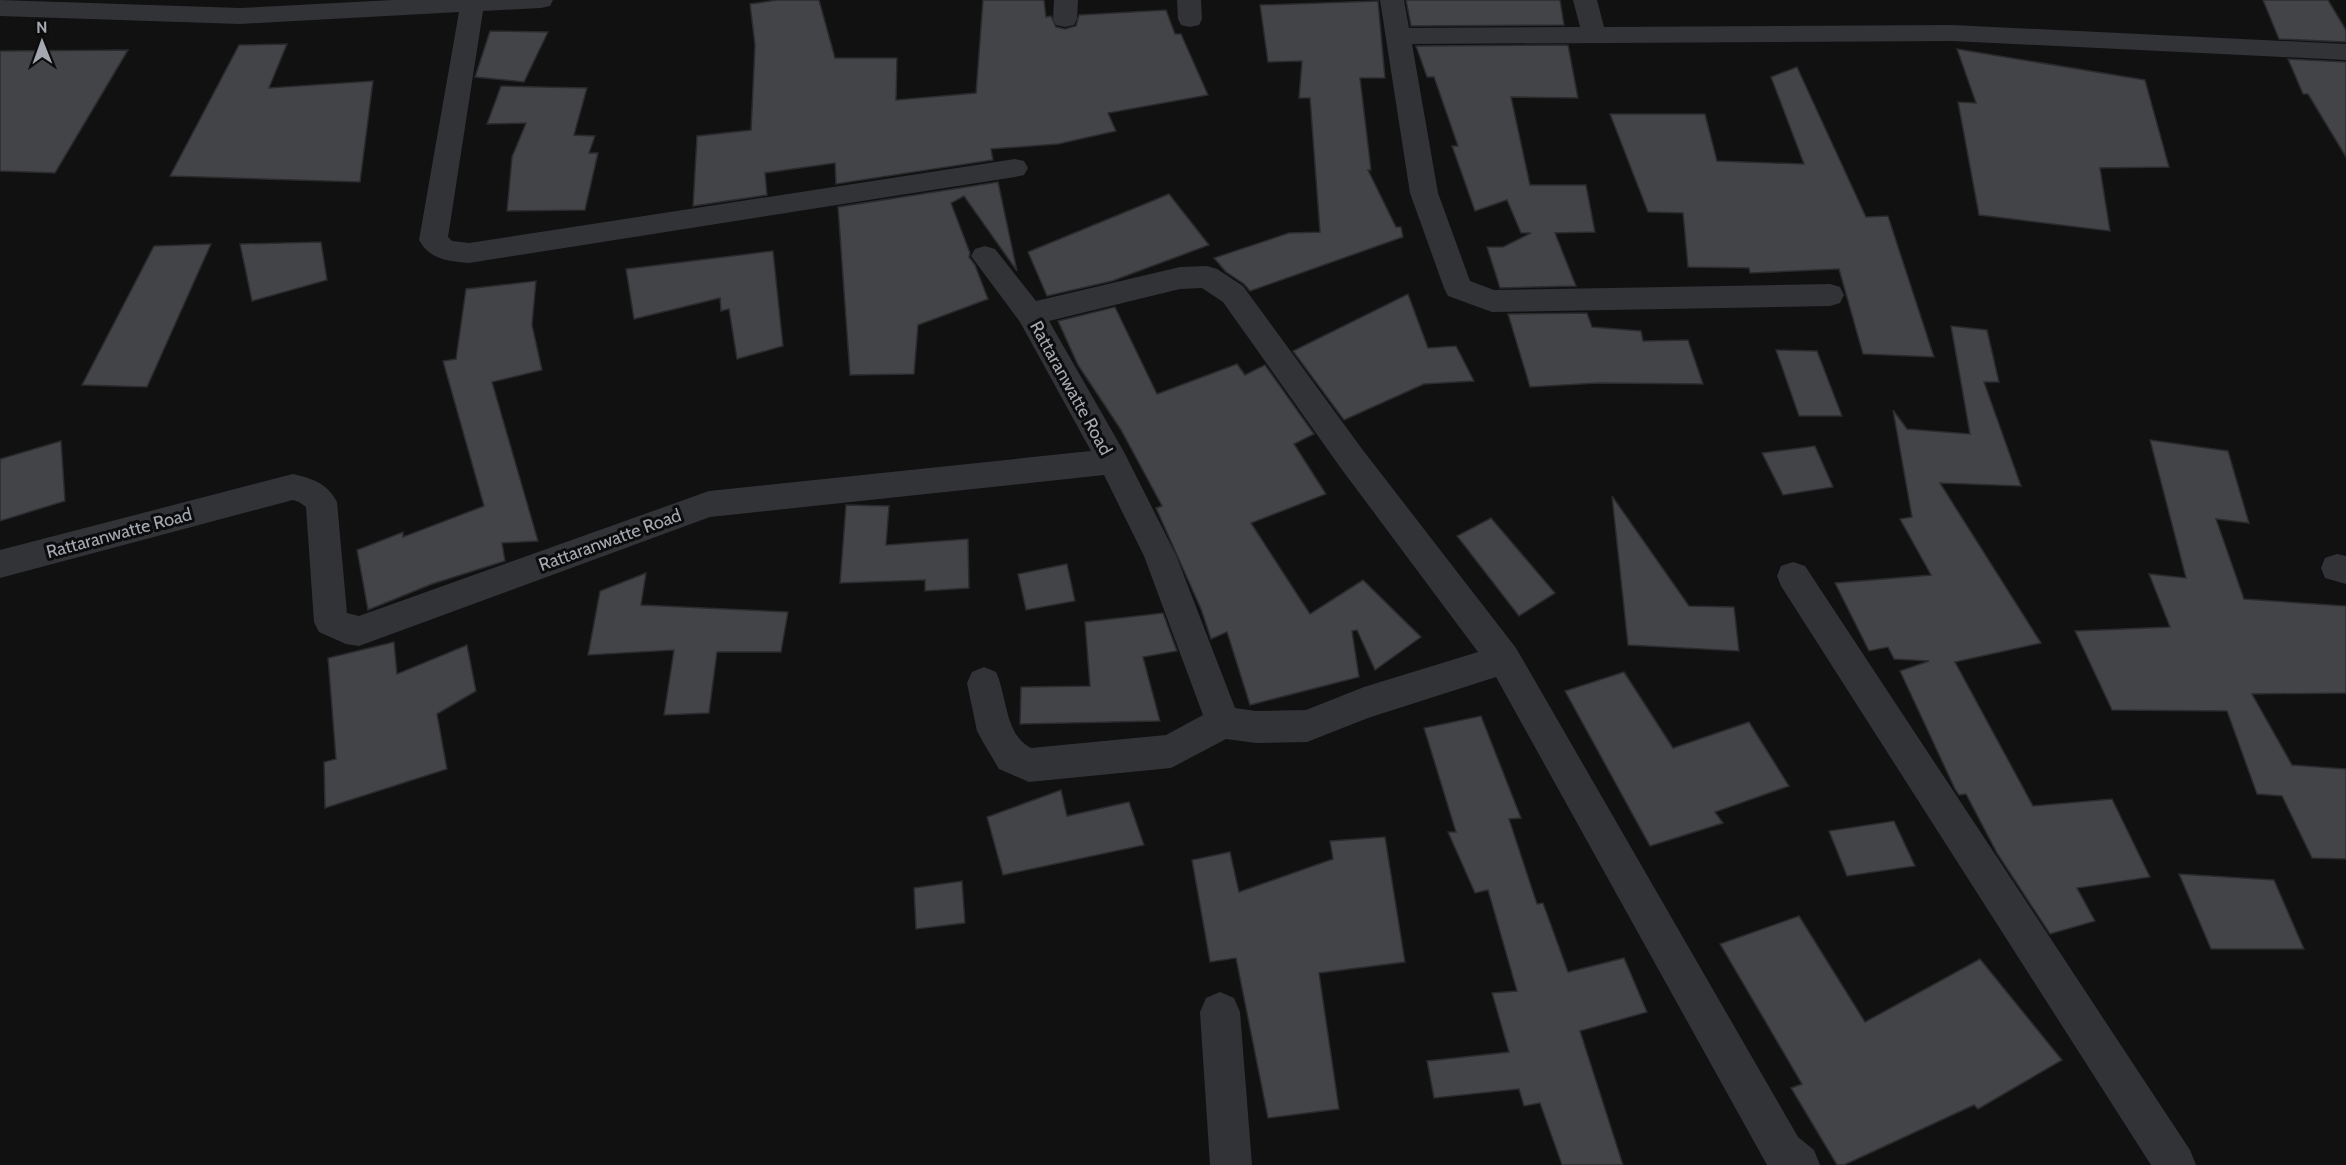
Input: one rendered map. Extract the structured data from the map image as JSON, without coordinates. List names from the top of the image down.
{
  "streets": {
    "street": ["Rattaranwatte Road"]
  },
  "north": "top"
}
